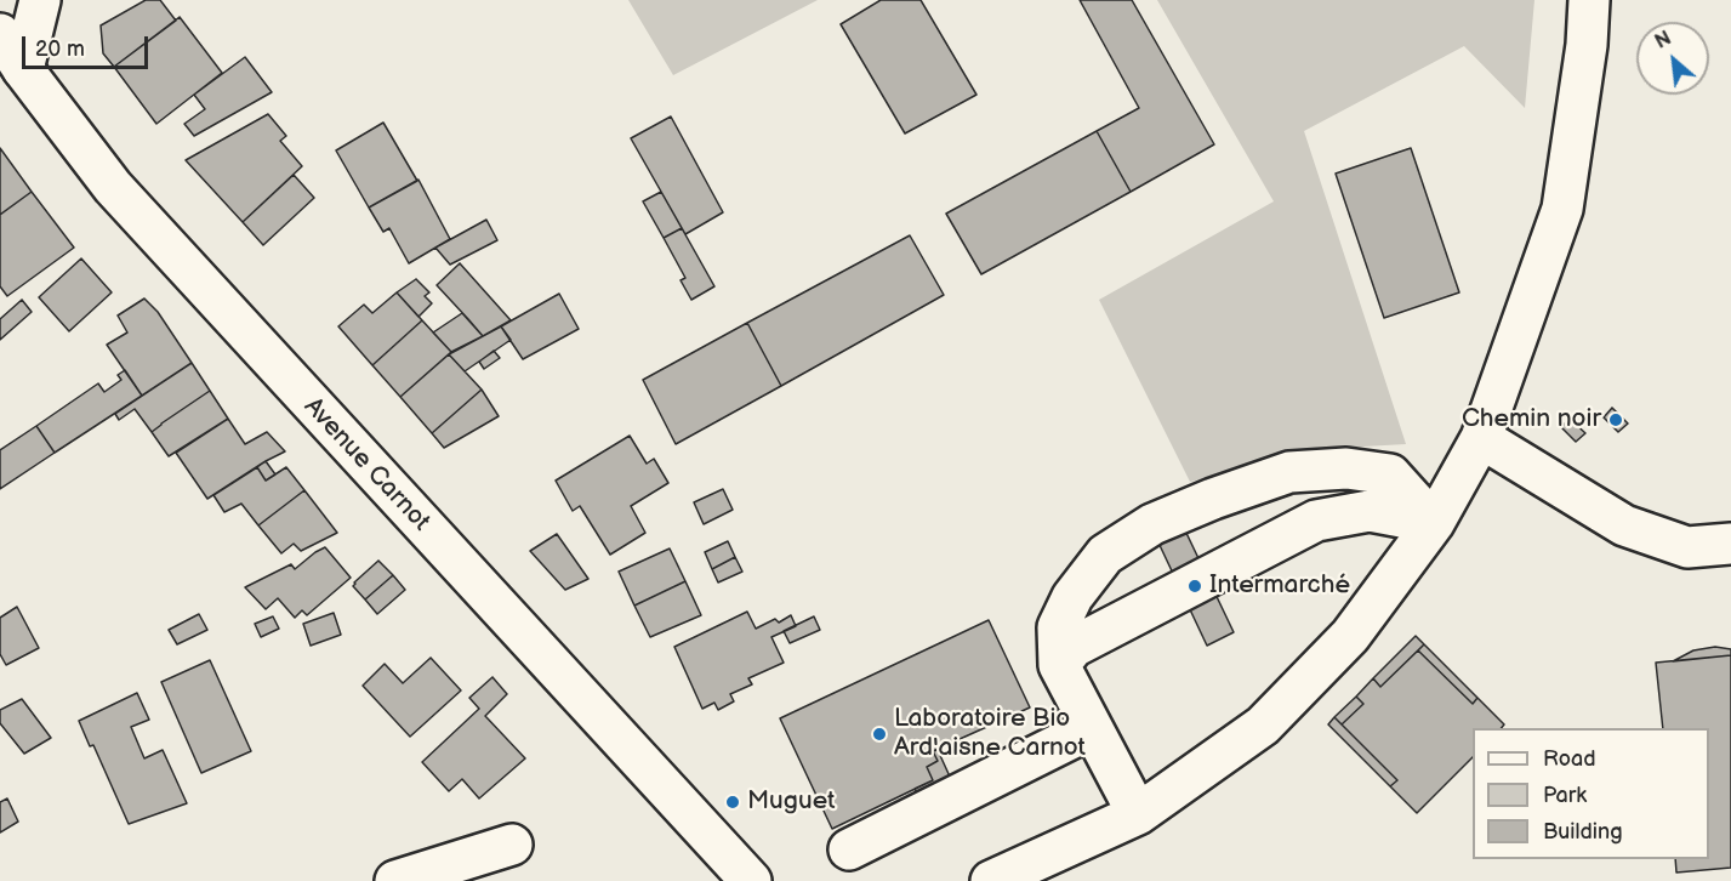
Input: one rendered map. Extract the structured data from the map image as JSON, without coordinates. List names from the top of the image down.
{
  "streets": {
    "street": ["Avenue Carnot"]
  },
  "places": [
    "Chemin noir",
    "Intermarché",
    "Laboratoire Bio Ard'aisne Carnot",
    "Muguet"
  ],
  "legend": ["Road", "Park", "Building"],
  "scale_bar": "20 m",
  "north": "top left"
}
